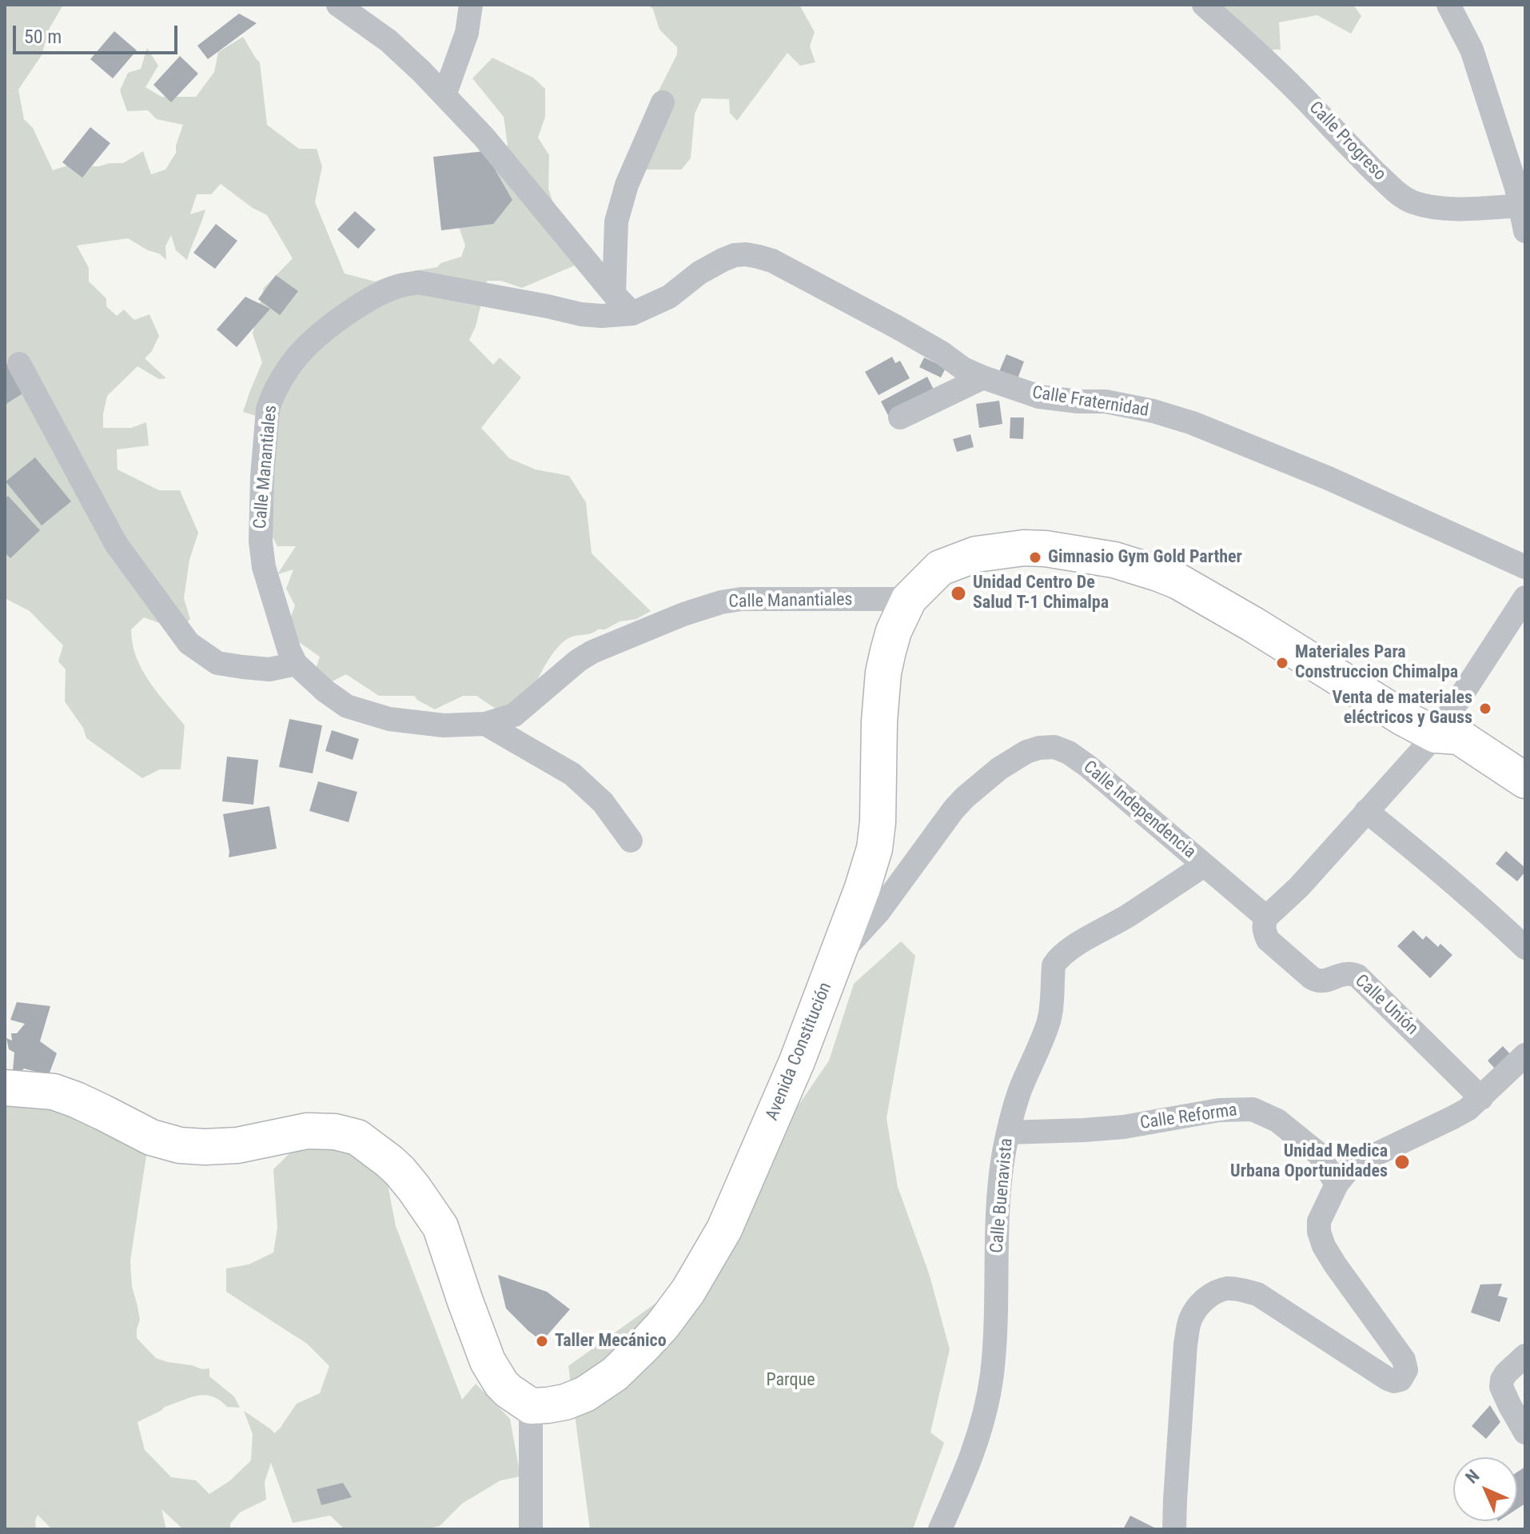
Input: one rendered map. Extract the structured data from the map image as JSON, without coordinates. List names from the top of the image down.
{
  "streets": {
    "main road": ["Avenida Constitución"],
    "street": [
      "Calle Progreso",
      "Calle Fraternidad",
      "Calle Manantiales",
      "Calle Independencia",
      "Calle Unión",
      "Calle Reforma",
      "Calle Buenavista"
    ]
  },
  "crossings": [
    ["Calle Fraternidad", "Calle Manantiales"],
    ["Calle Manantiales", "Avenida Constitución"],
    ["Calle Independencia", "Calle Unión"],
    ["Calle Independencia", "Avenida Constitución"],
    ["Calle Independencia", "Calle Buenavista"],
    ["Calle Reforma", "Calle Buenavista"]
  ],
  "parks": ["Parque"],
  "places": [
    "Gimnasio Gym Gold Parther",
    "Unidad Centro De Salud T-1 Chimalpa",
    "Materiales Para Construccion Chimalpa",
    "Venta de materiales eléctricos y Gauss",
    "Unidad Medica Urbana Oportunidades",
    "Taller Mecánico"
  ],
  "scale_bar": "50 m",
  "north": "top left"
}
